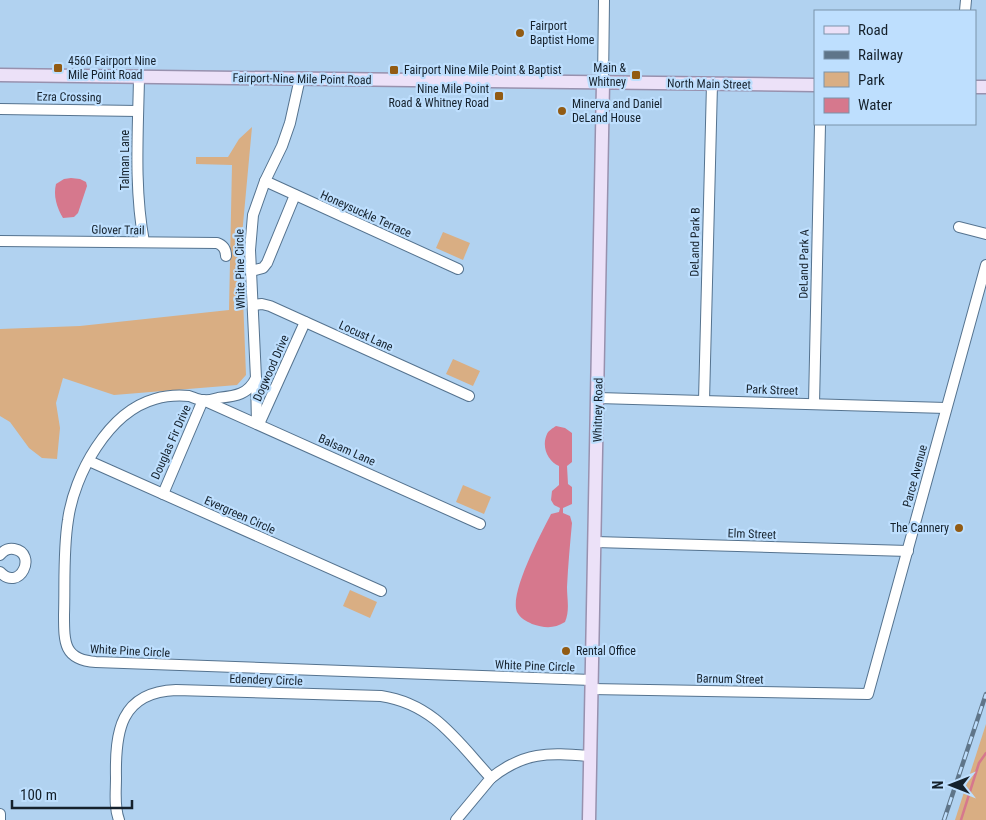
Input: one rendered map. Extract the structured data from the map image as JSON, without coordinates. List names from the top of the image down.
{
  "streets": {
    "main road": ["Fairport-Nine Mile Point Road", "North Main Street", "Whitney Road"],
    "street": [
      "Ezra Crossing",
      "Talman Lane",
      "Honeysuckle Terrace",
      "Glover Trail",
      "DeLand Park B",
      "DeLand Park A",
      "White Pine Circle",
      "Locust Lane",
      "Dogwood Drive",
      "Park Street",
      "Douglas Fir Drive",
      "Balsam Lane",
      "Parce Avenue",
      "Evergreen Circle",
      "Elm Street",
      "Barnum Street",
      "Edendery Circle"
    ]
  },
  "crossings": [
    ["Fairport-Nine Mile Point Road", "North Main Street"],
    ["Fairport-Nine Mile Point Road", "Talman Lane"],
    ["Fairport-Nine Mile Point Road", "White Pine Circle"],
    ["Fairport-Nine Mile Point Road", "Whitney Road"],
    ["North Main Street", "DeLand Park B"],
    ["North Main Street", "Whitney Road"],
    ["Ezra Crossing", "Talman Lane"],
    ["Talman Lane", "Glover Trail"],
    ["Honeysuckle Terrace", "White Pine Circle"],
    ["DeLand Park B", "Park Street"],
    ["DeLand Park A", "Park Street"],
    ["White Pine Circle", "Locust Lane"],
    ["White Pine Circle", "Dogwood Drive"],
    ["White Pine Circle", "Whitney Road"],
    ["White Pine Circle", "Douglas Fir Drive"],
    ["White Pine Circle", "Balsam Lane"],
    ["White Pine Circle", "Evergreen Circle"],
    ["White Pine Circle", "Barnum Street"],
    ["Locust Lane", "Dogwood Drive"],
    ["Dogwood Drive", "Balsam Lane"],
    ["Park Street", "Whitney Road"],
    ["Park Street", "Parce Avenue"],
    ["Whitney Road", "Elm Street"],
    ["Whitney Road", "Barnum Street"],
    ["Douglas Fir Drive", "Balsam Lane"],
    ["Douglas Fir Drive", "Evergreen Circle"],
    ["Parce Avenue", "Elm Street"],
    ["Parce Avenue", "Barnum Street"]
  ],
  "places": {
    "other": [
      "Fairport Baptist Home",
      "Minerva and Daniel DeLand House",
      "The Cannery",
      "Rental Office"
    ],
    "transit": [
      "4560 Fairport Nine Mile Point Road",
      "Fairport Nine Mile Point & Baptist",
      "Main & Whitney",
      "Nine Mile Point Road & Whitney Road"
    ]
  },
  "legend": [
    "Road",
    "Railway",
    "Park",
    "Water"
  ],
  "scale_bar": "100 m",
  "north": "left"
}
